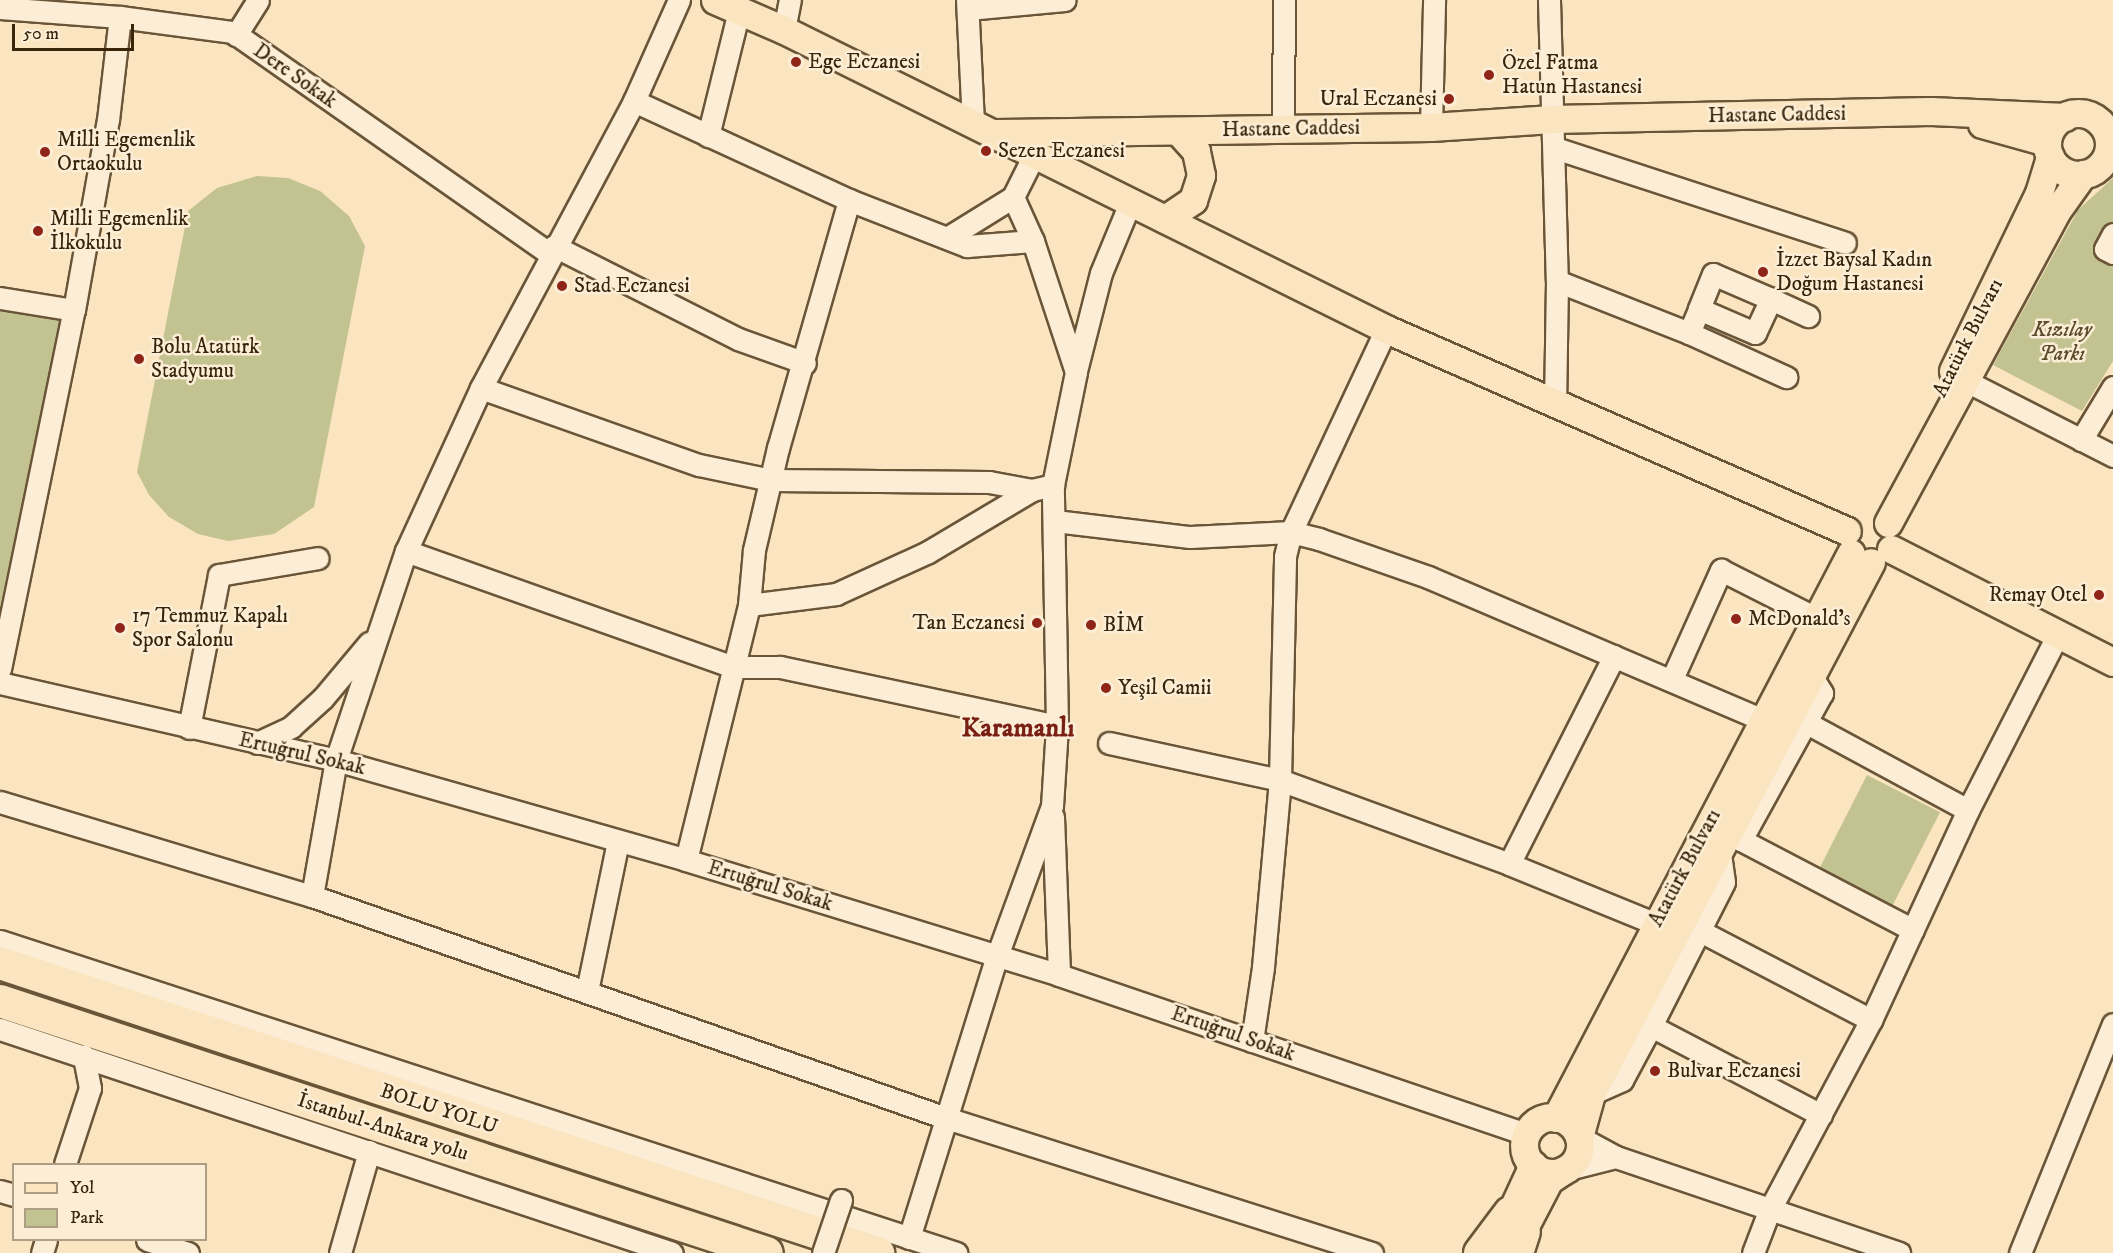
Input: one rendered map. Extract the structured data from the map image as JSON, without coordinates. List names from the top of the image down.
{
  "streets": {
    "highway": ["BOLU YOLU", "İstanbul-Ankara yolu"],
    "main road": ["Hastane Caddesi", "Atatürk Bulvarı"],
    "street": ["Dere Sokak", "Ertuğrul Sokak"]
  },
  "crossings": [
    ["Hastane Caddesi", "Atatürk Bulvarı"],
    ["Atatürk Bulvarı", "Ertuğrul Sokak"]
  ],
  "districts": ["Karamanlı"],
  "parks": ["Kızılay Parkı"],
  "places": [
    "Ege Eczanesi",
    "Özel Fatma Hatun Hastanesi",
    "Ural Eczanesi",
    "Sezen Eczanesi",
    "Milli Egemenlik Ortaokulu",
    "Milli Egemenlik İlkokulu",
    "İzzet Baysal Kadın Doğum Hastanesi",
    "Stad Eczanesi",
    "Bolu Atatürk Stadyumu",
    "Remay Otel",
    "McDonald's",
    "Tan Eczanesi",
    "BİM",
    "17 Temmuz Kapalı Spor Salonu",
    "Yeşil Camii",
    "Bulvar Eczanesi"
  ],
  "legend": ["Yol", "Park"],
  "scale_bar": "50 m"
}
